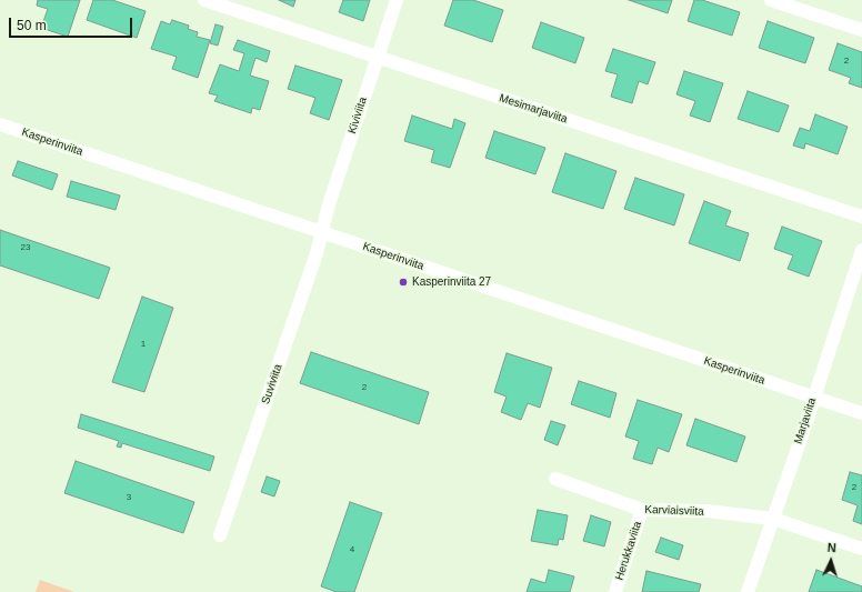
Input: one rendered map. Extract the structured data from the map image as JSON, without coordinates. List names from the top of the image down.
{
  "streets": {
    "street": [
      "Mesimarjaviita",
      "Kiviviita",
      "Kasperinviita",
      "Suviviita",
      "Marjaviita",
      "Karviaisviita",
      "Herukkaviita"
    ]
  },
  "crossings": [
    ["Mesimarjaviita", "Kiviviita"],
    ["Kiviviita", "Kasperinviita"],
    ["Kiviviita", "Suviviita"],
    ["Kasperinviita", "Suviviita"],
    ["Kasperinviita", "Marjaviita"],
    ["Marjaviita", "Karviaisviita"],
    ["Karviaisviita", "Herukkaviita"]
  ],
  "places": ["Kasperinviita 27"],
  "house_numbers": [
    "2",
    "23",
    "1",
    "2",
    "2",
    "3",
    "4"
  ],
  "scale_bar": "50 m",
  "north": "top"
}
